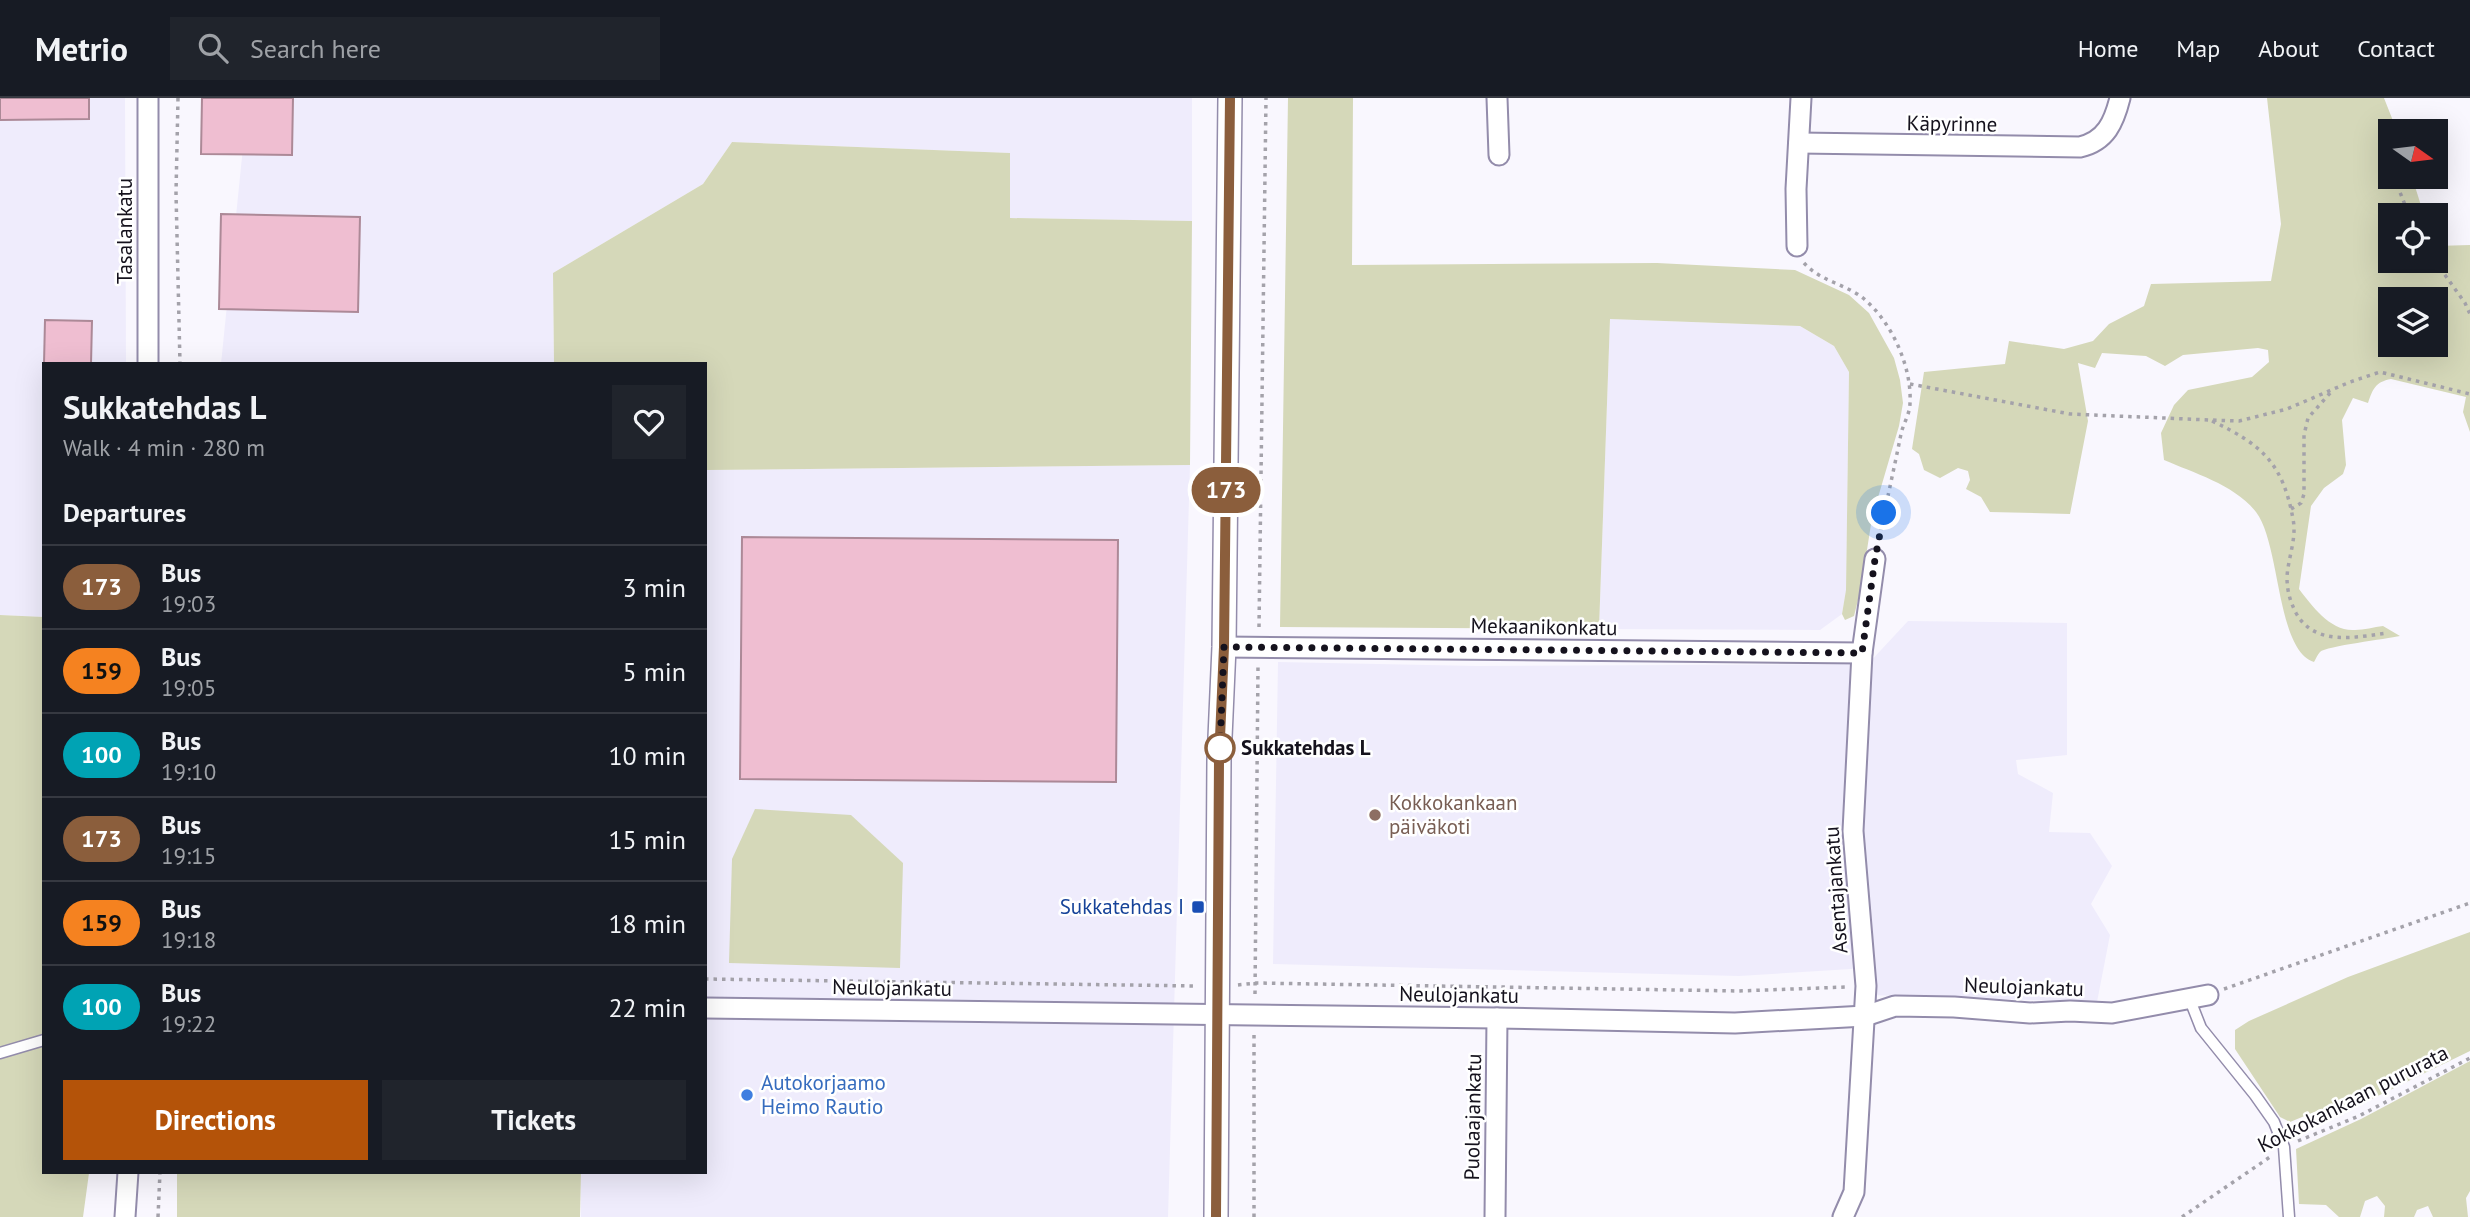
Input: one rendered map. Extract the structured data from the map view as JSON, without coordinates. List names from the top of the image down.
{
  "streets": {
    "street": [
      "Käpyrinne",
      "Tasalankatu",
      "Mekaanikonkatu",
      "Asentajankatu",
      "Neulojankatu",
      "Puolaajankatu"
    ],
    "path": ["Kokkokankaan pururata"]
  },
  "crossings": [
    ["Mekaanikonkatu", "Asentajankatu"],
    ["Asentajankatu", "Neulojankatu"],
    ["Neulojankatu", "Puolaajankatu"]
  ],
  "places": {
    "other": ["Sukkatehdas L", "Kokkokankaan päiväkoti", "Autokorjaamo Heimo Rautio"],
    "transit": ["Sukkatehdas I"]
  },
  "lines": ["bus line 173"],
  "north": "right",
  "page": {
    "header": "Metrio",
    "search": "Search here",
    "nav": [
      "Home",
      "Map",
      "About",
      "Contact"
    ],
    "on_map": "173",
    "heading": [
      ["Sukkatehdas L", "Walk · 4 min · 280 m"],
      "Departures"
    ],
    "list": [
      {
        "mark": "173",
        "name": "Bus",
        "note": "19:03",
        "value": "3 min"
      },
      {
        "mark": "159",
        "name": "Bus",
        "note": "19:05",
        "value": "5 min"
      },
      {
        "mark": "100",
        "name": "Bus",
        "note": "19:10",
        "value": "10 min"
      },
      {
        "mark": "173",
        "name": "Bus",
        "note": "19:15",
        "value": "15 min"
      },
      {
        "mark": "159",
        "name": "Bus",
        "note": "19:18",
        "value": "18 min"
      },
      {
        "mark": "100",
        "name": "Bus",
        "note": "19:22",
        "value": "22 min"
      }
    ],
    "buttons": ["Directions", "Tickets"]
  }
}
